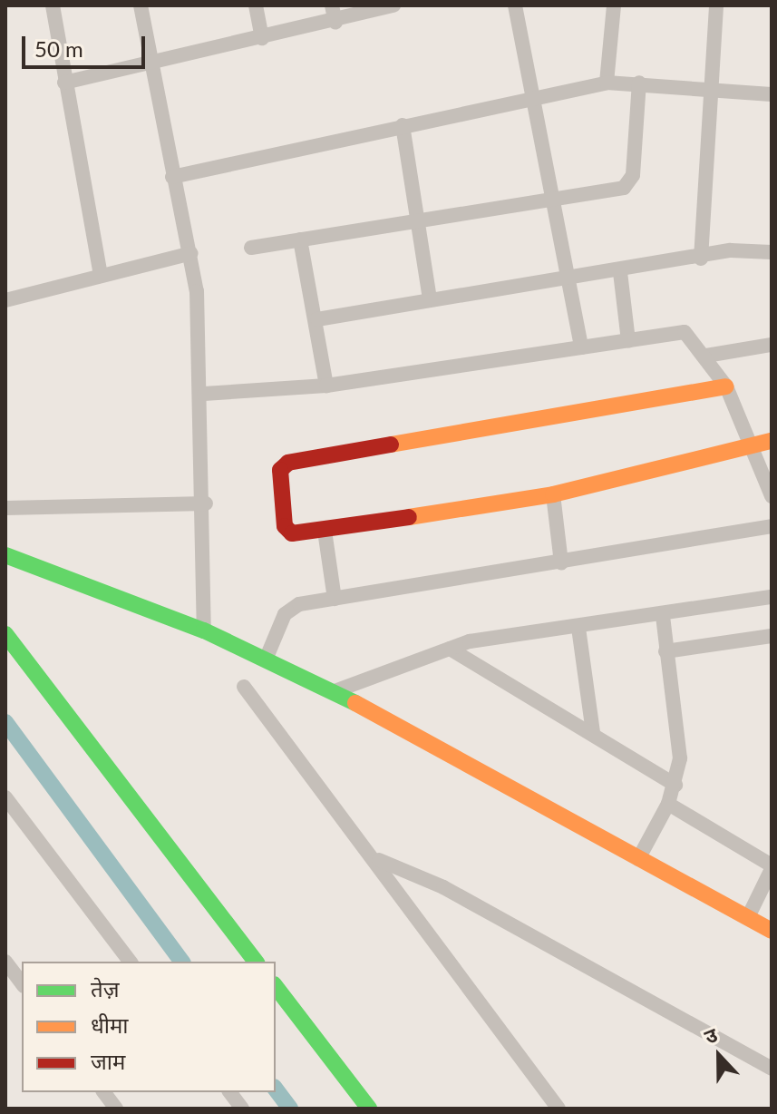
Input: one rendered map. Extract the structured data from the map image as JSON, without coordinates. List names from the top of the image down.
{
  "legend": ["तेज़", "धीमा", "जाम"],
  "scale_bar": "50 m",
  "north": "top"
}
